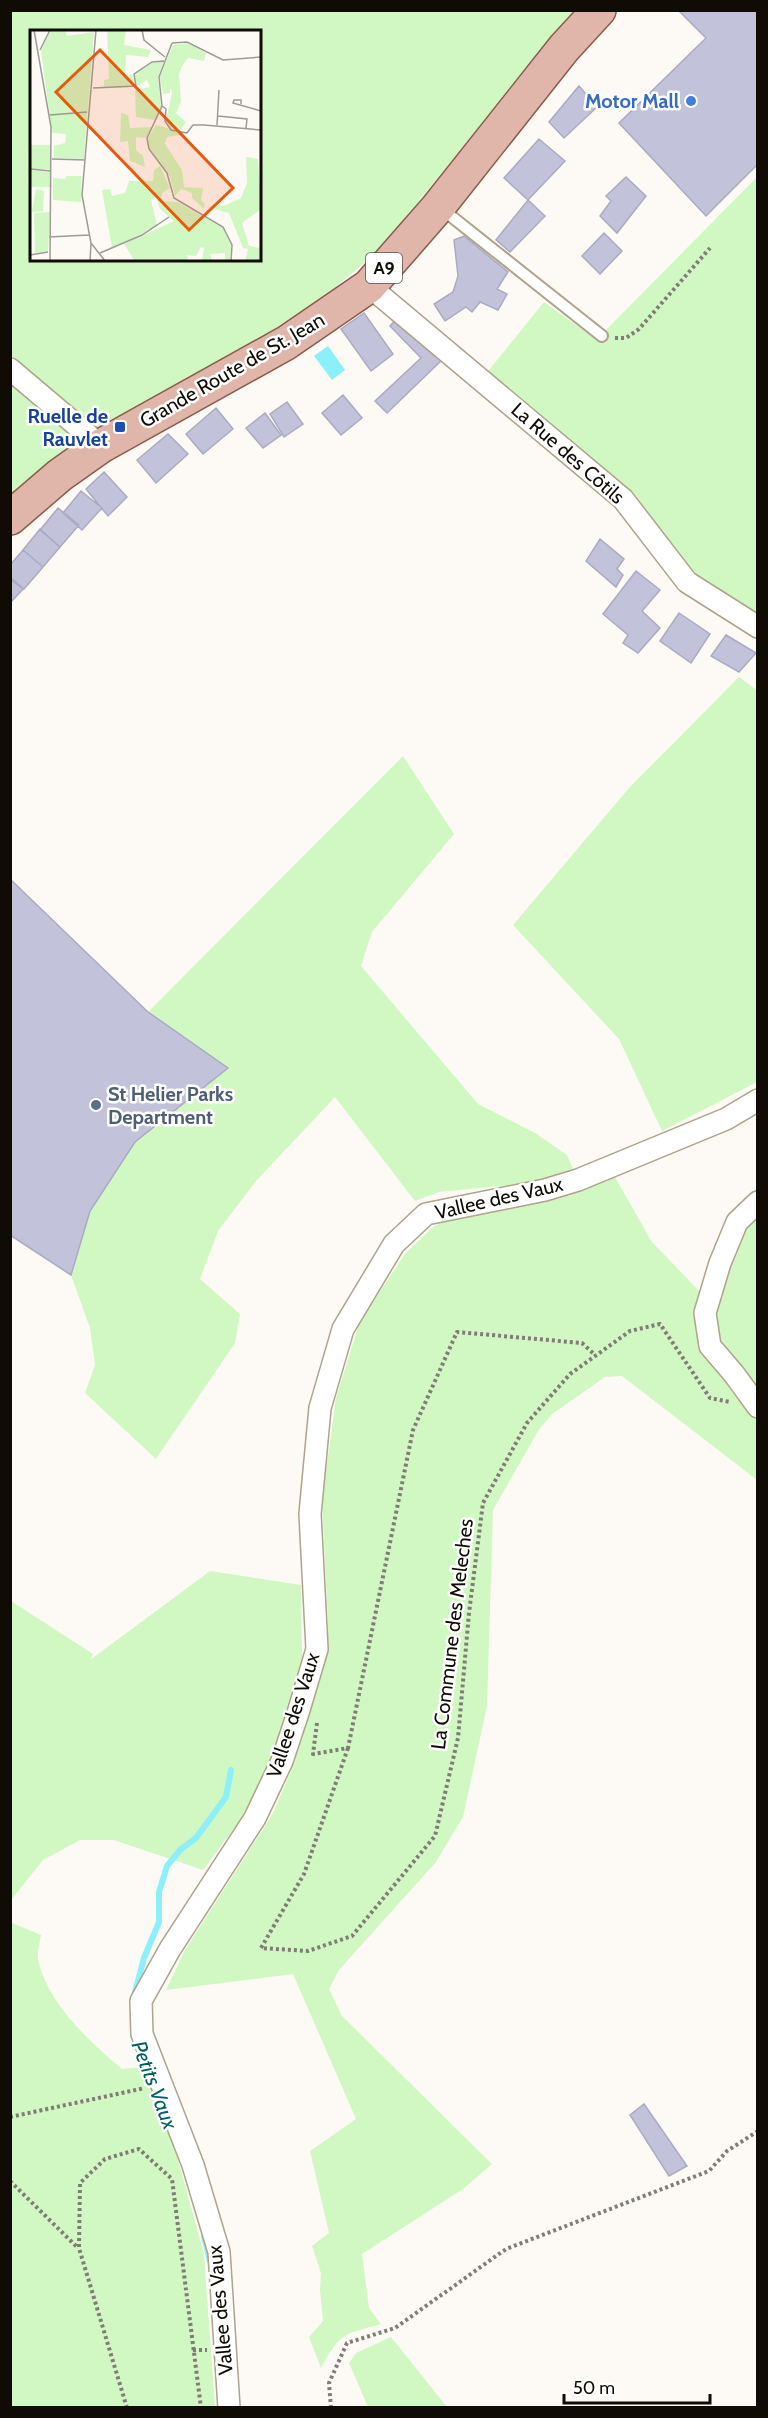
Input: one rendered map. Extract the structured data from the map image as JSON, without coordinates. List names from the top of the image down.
{
  "streets": {
    "main road": ["A9", "Grande Route de St. Jean"],
    "street": ["La Rue des Côtils", "Vallee des Vaux"],
    "path": ["La Commune des Meleches"]
  },
  "crossings": [
    ["Grande Route de St. Jean", "La Rue des Côtils"]
  ],
  "water": ["Petits Vaux"],
  "places": {
    "other": ["Motor Mall", "St Helier Parks Department"],
    "transit": ["Ruelle de Rauvlet"]
  },
  "scale_bar": "50 m"
}
